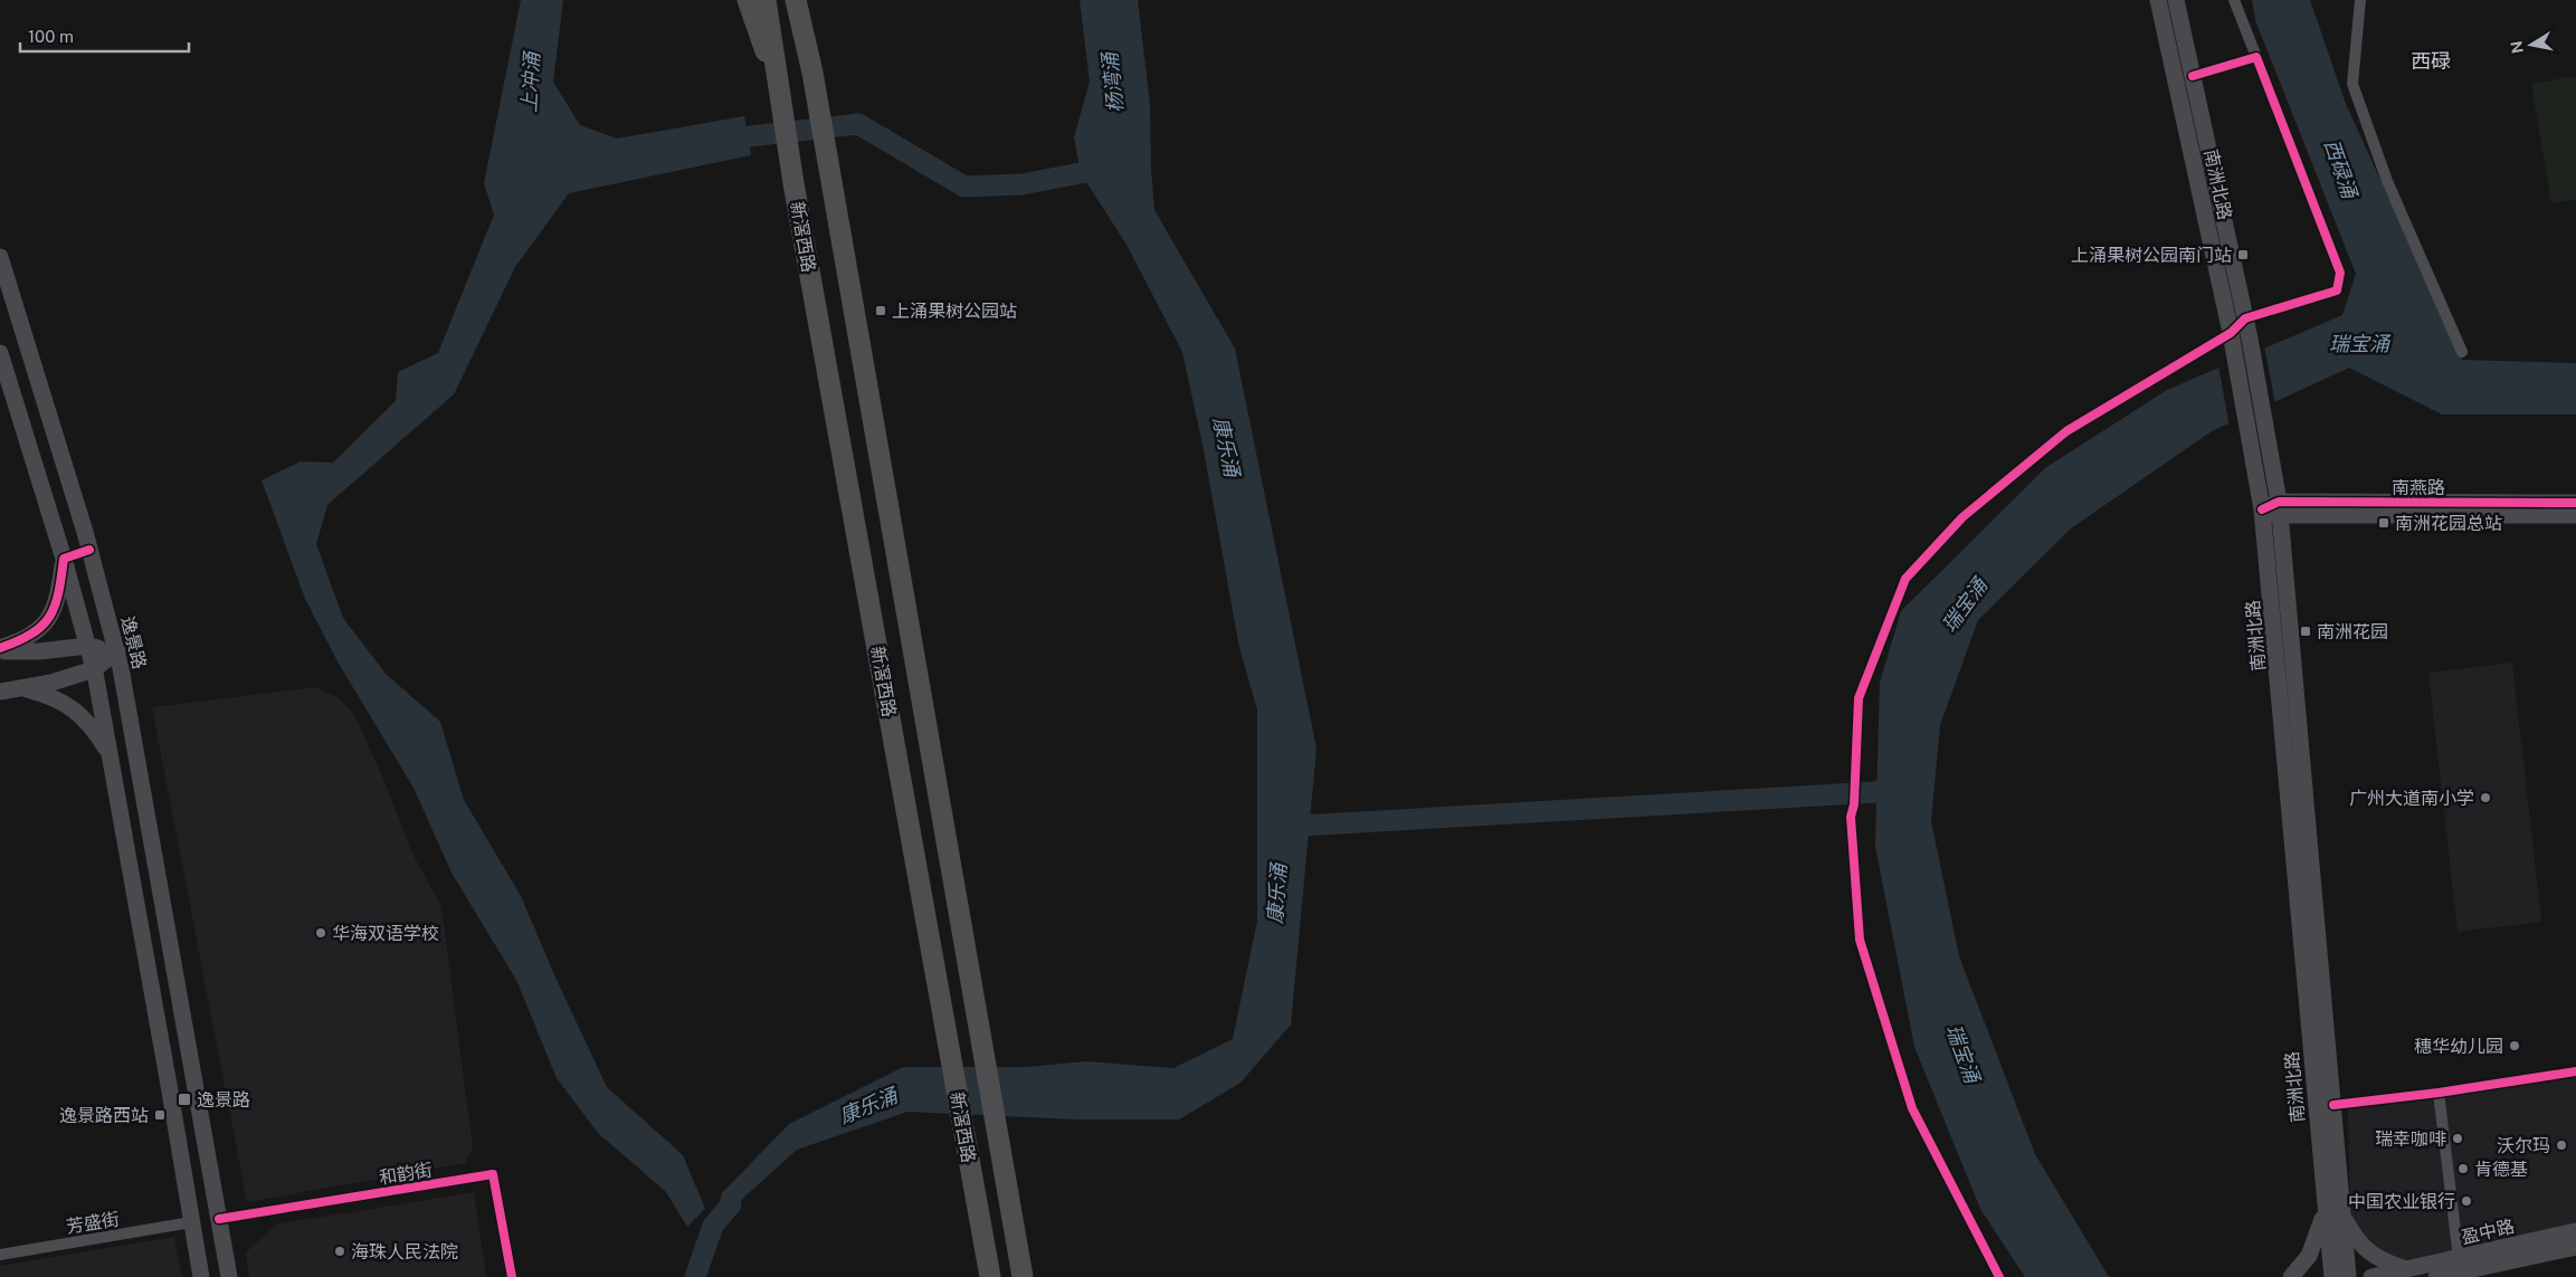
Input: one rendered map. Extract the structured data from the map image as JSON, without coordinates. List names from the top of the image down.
{
  "streets": {
    "highway": ["新滘西路"],
    "main road": [
      "南洲北路",
      "南燕路",
      "逸景路",
      "盈中路"
    ],
    "street": ["和韵街", "芳盛街"]
  },
  "crossings": [
    ["南洲北路", "南燕路"],
    ["逸景路", "和韵街"]
  ],
  "districts": ["西碌"],
  "water": [
    "上冲涌",
    "杨湾涌",
    "西碌涌",
    "瑞宝涌",
    "康乐涌"
  ],
  "places": {
    "transit": [
      "上涌果树公园南门站",
      "上涌果树公园站",
      "南洲花园总站",
      "南洲花园",
      "逸景路",
      "逸景路西站"
    ],
    "other": [
      "广州大道南小学",
      "华海双语学校",
      "穗华幼儿园",
      "瑞幸咖啡",
      "沃尔玛",
      "肯德基",
      "中国农业银行",
      "海珠人民法院"
    ]
  },
  "scale_bar": "100 m",
  "north": "left"
}
